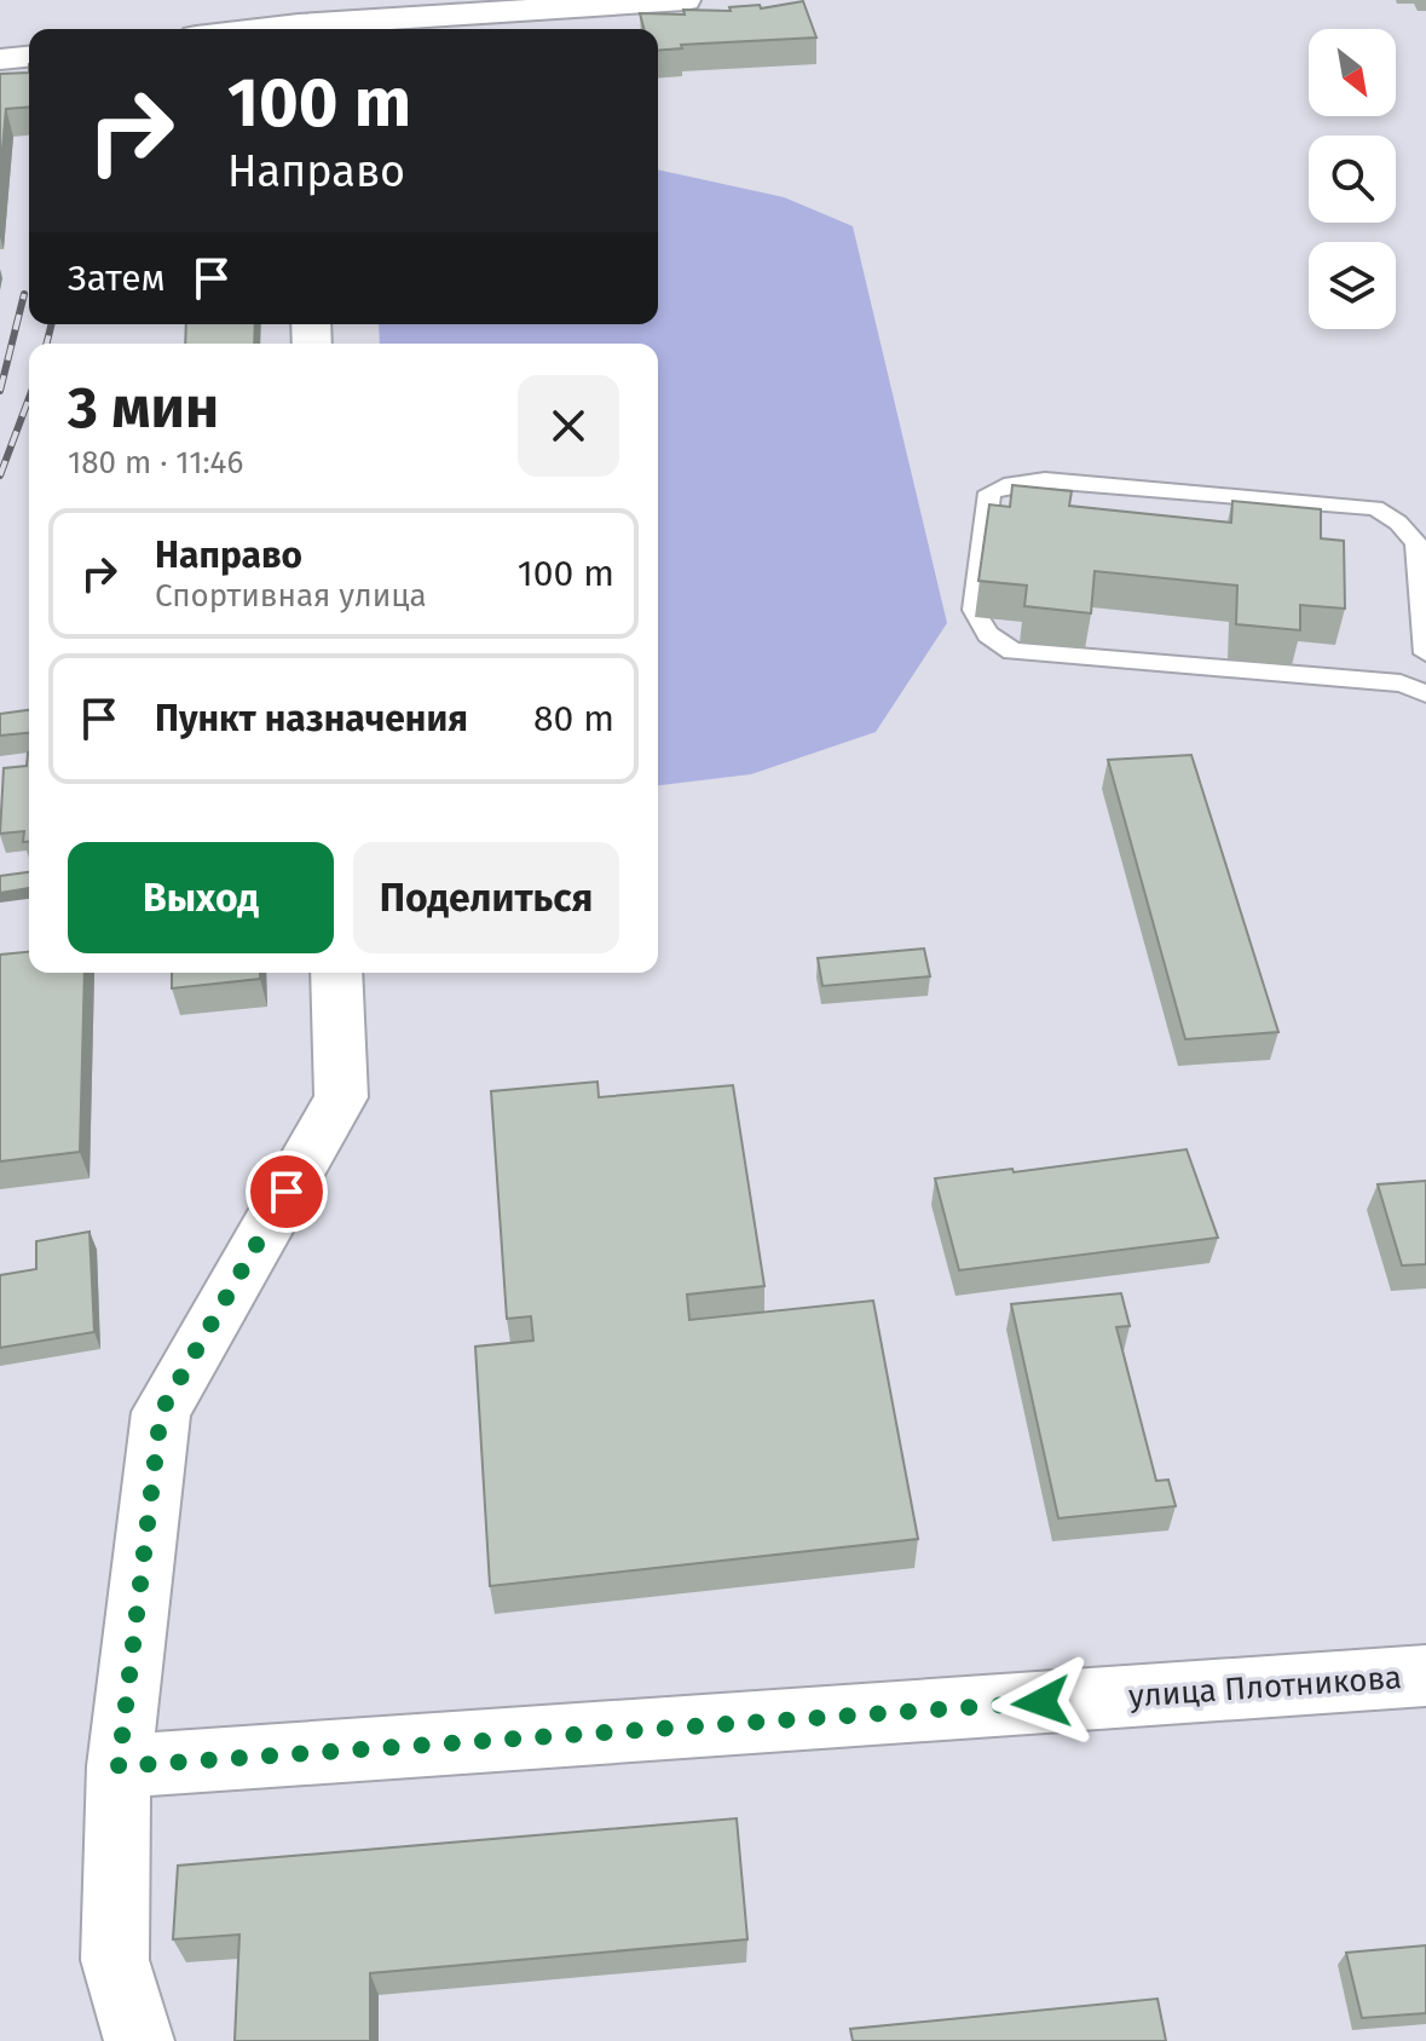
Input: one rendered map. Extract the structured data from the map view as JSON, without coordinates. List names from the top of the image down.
{
  "streets": {
    "street": ["улица Плотникова"]
  },
  "north": "bottom right",
  "page": {
    "turn": ["100 m", "Направо"],
    "then": "Затем",
    "heading": ["3 мин", "180 m · 11:46"],
    "list": [
      {
        "name": "Направо",
        "note": "Спортивная улица",
        "value": "100 m"
      },
      {
        "name": "Пункт назначения",
        "value": "80 m"
      }
    ],
    "buttons": ["Выход", "Поделиться"]
  }
}
